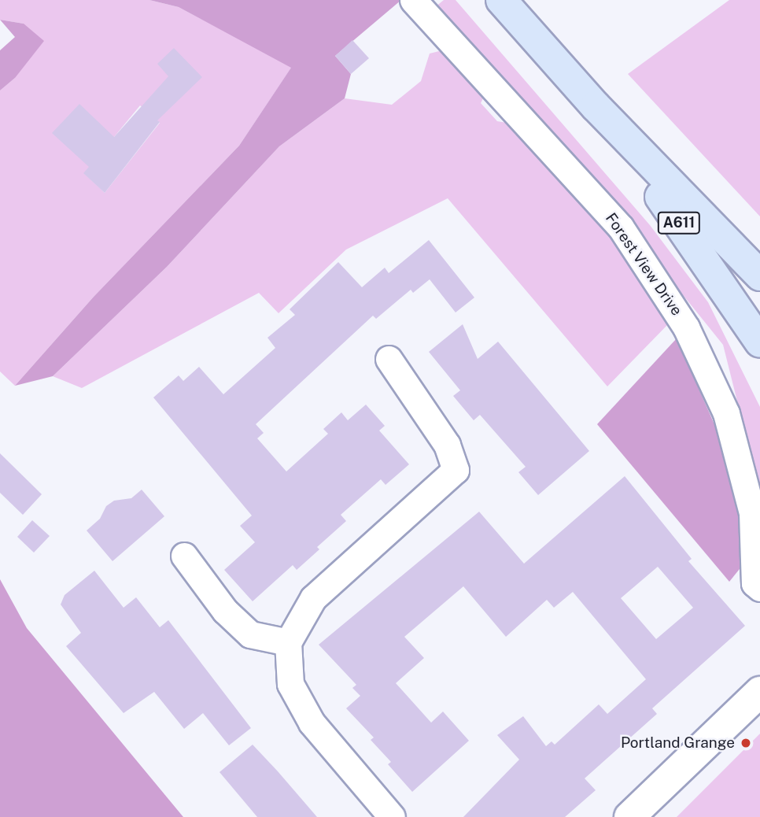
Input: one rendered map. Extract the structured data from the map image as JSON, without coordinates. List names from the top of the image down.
{
  "streets": {
    "main road": ["A611"],
    "street": ["Forest View Drive"]
  },
  "places": ["Portland Grange"]
}
